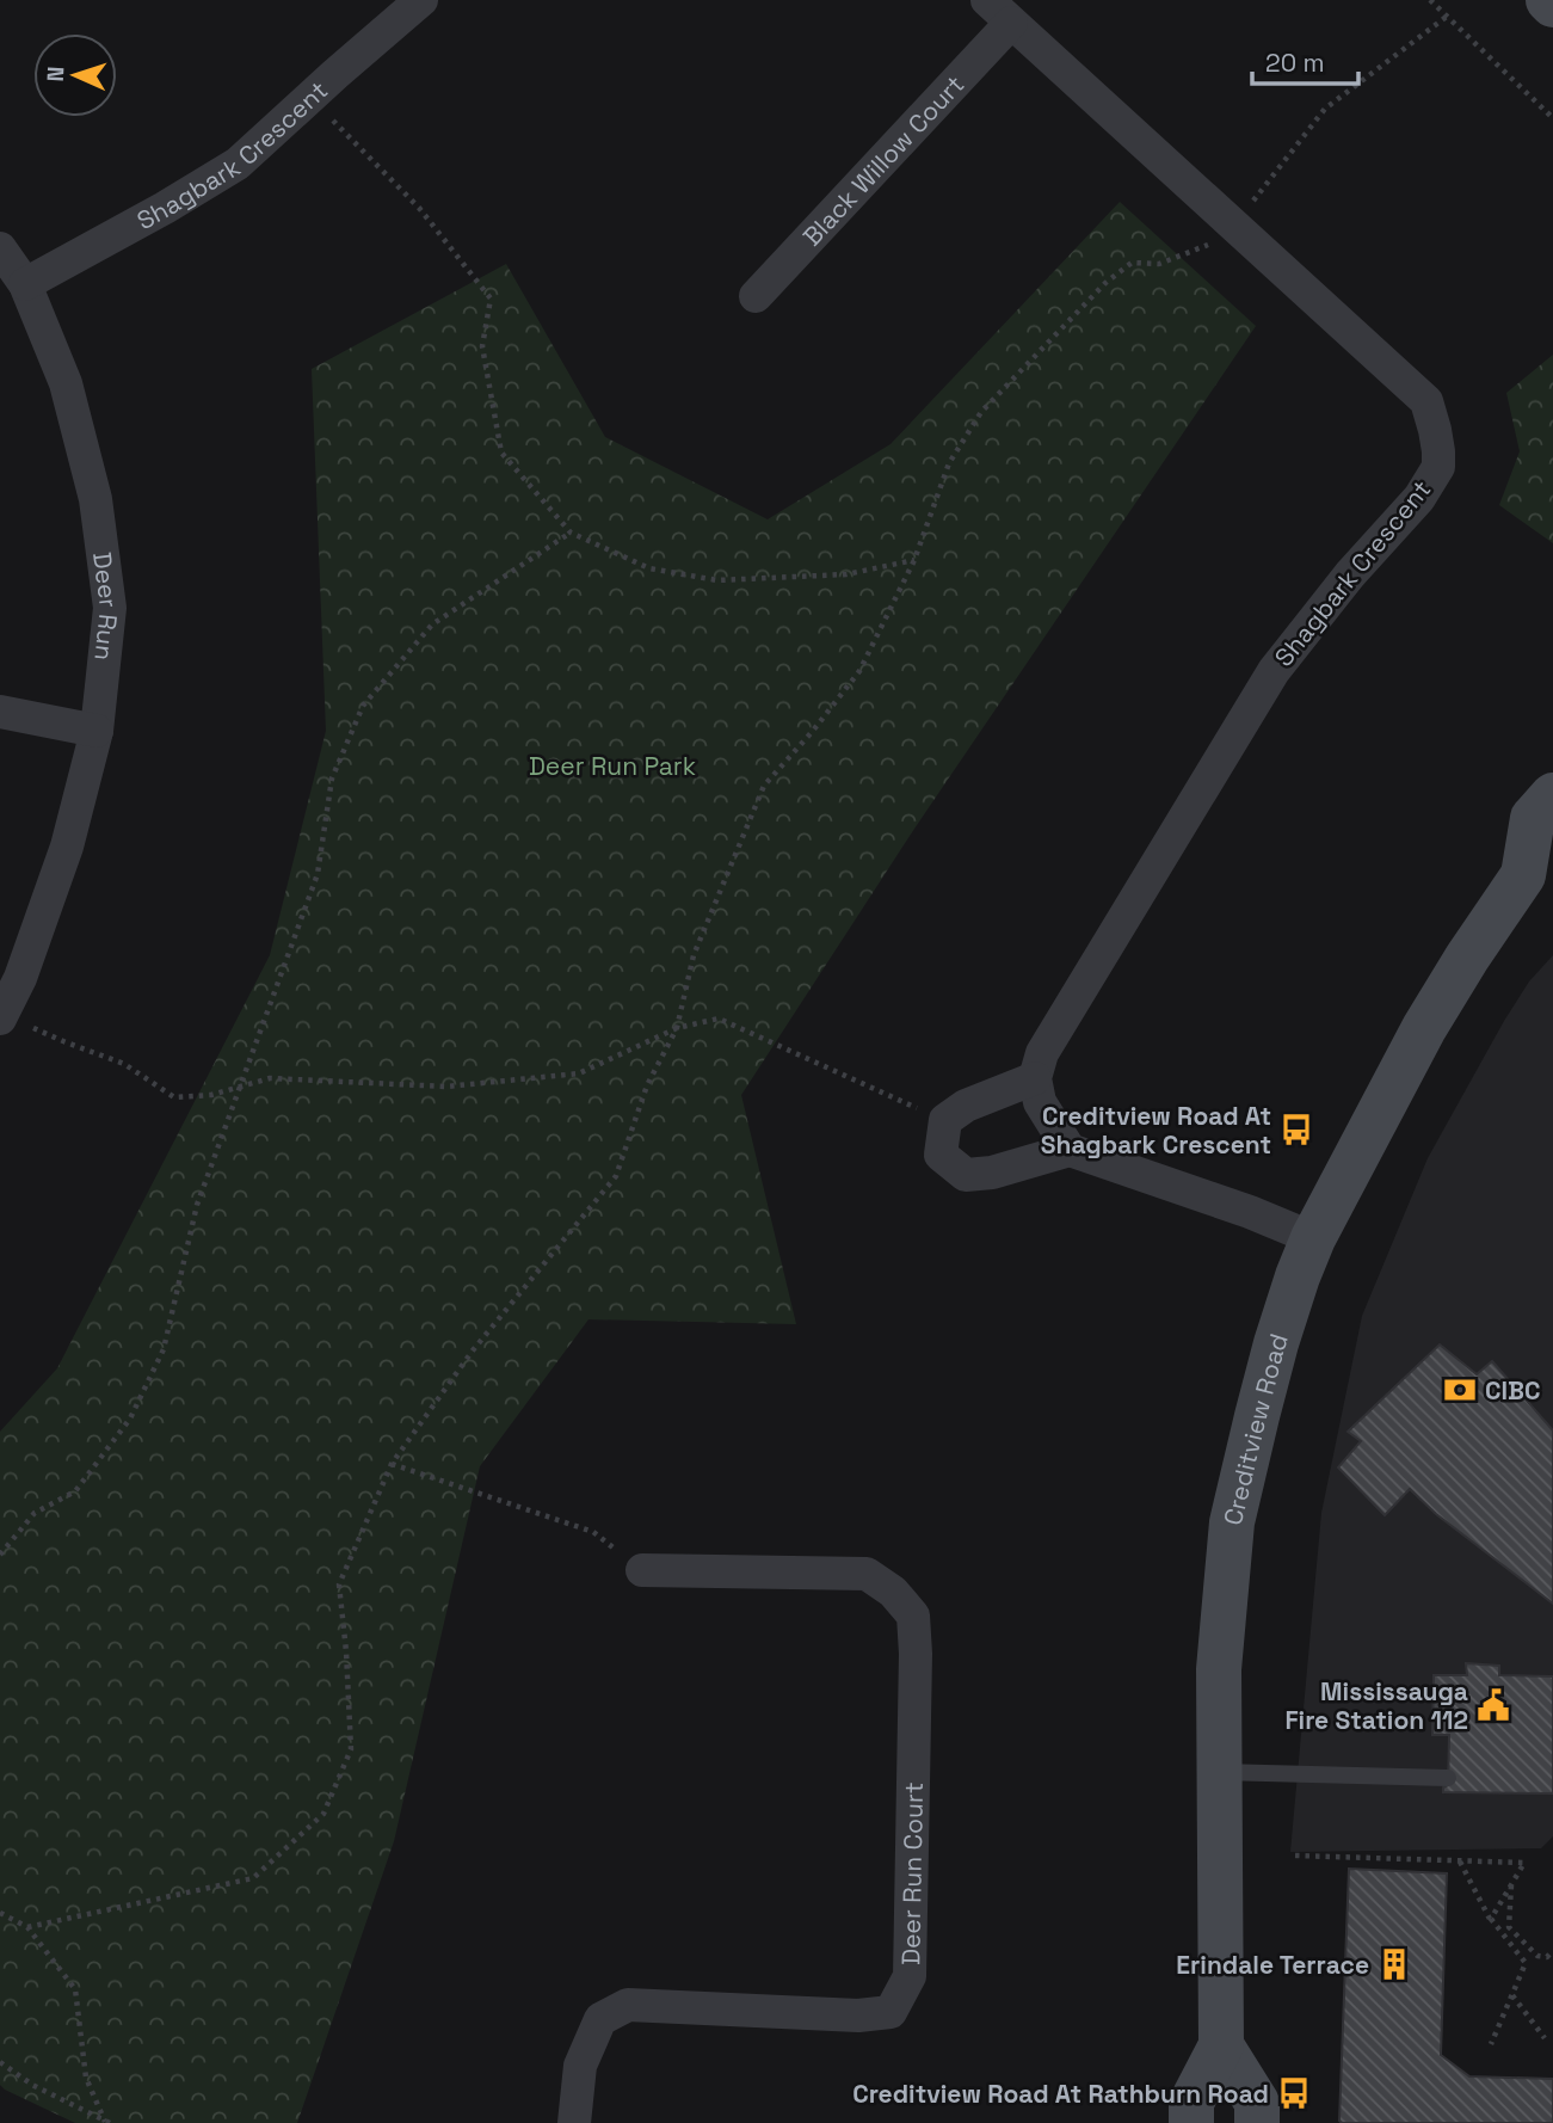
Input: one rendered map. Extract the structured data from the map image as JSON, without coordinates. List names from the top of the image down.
{
  "streets": {
    "main road": ["Creditview Road"],
    "street": [
      "Shagbark Crescent",
      "Black Willow Court",
      "Deer Run",
      "Deer Run Court"
    ]
  },
  "crossings": [
    ["Shagbark Crescent", "Black Willow Court"],
    ["Shagbark Crescent", "Deer Run"]
  ],
  "parks": ["Deer Run Park"],
  "places": {
    "bus stop": ["Creditview Road At Shagbark Crescent", "Creditview Road At Rathburn Road"],
    "bank": ["CIBC"],
    "public building": ["Mississauga Fire Station 112"],
    "building": ["Erindale Terrace"]
  },
  "scale_bar": "20 m",
  "north": "left"
}
